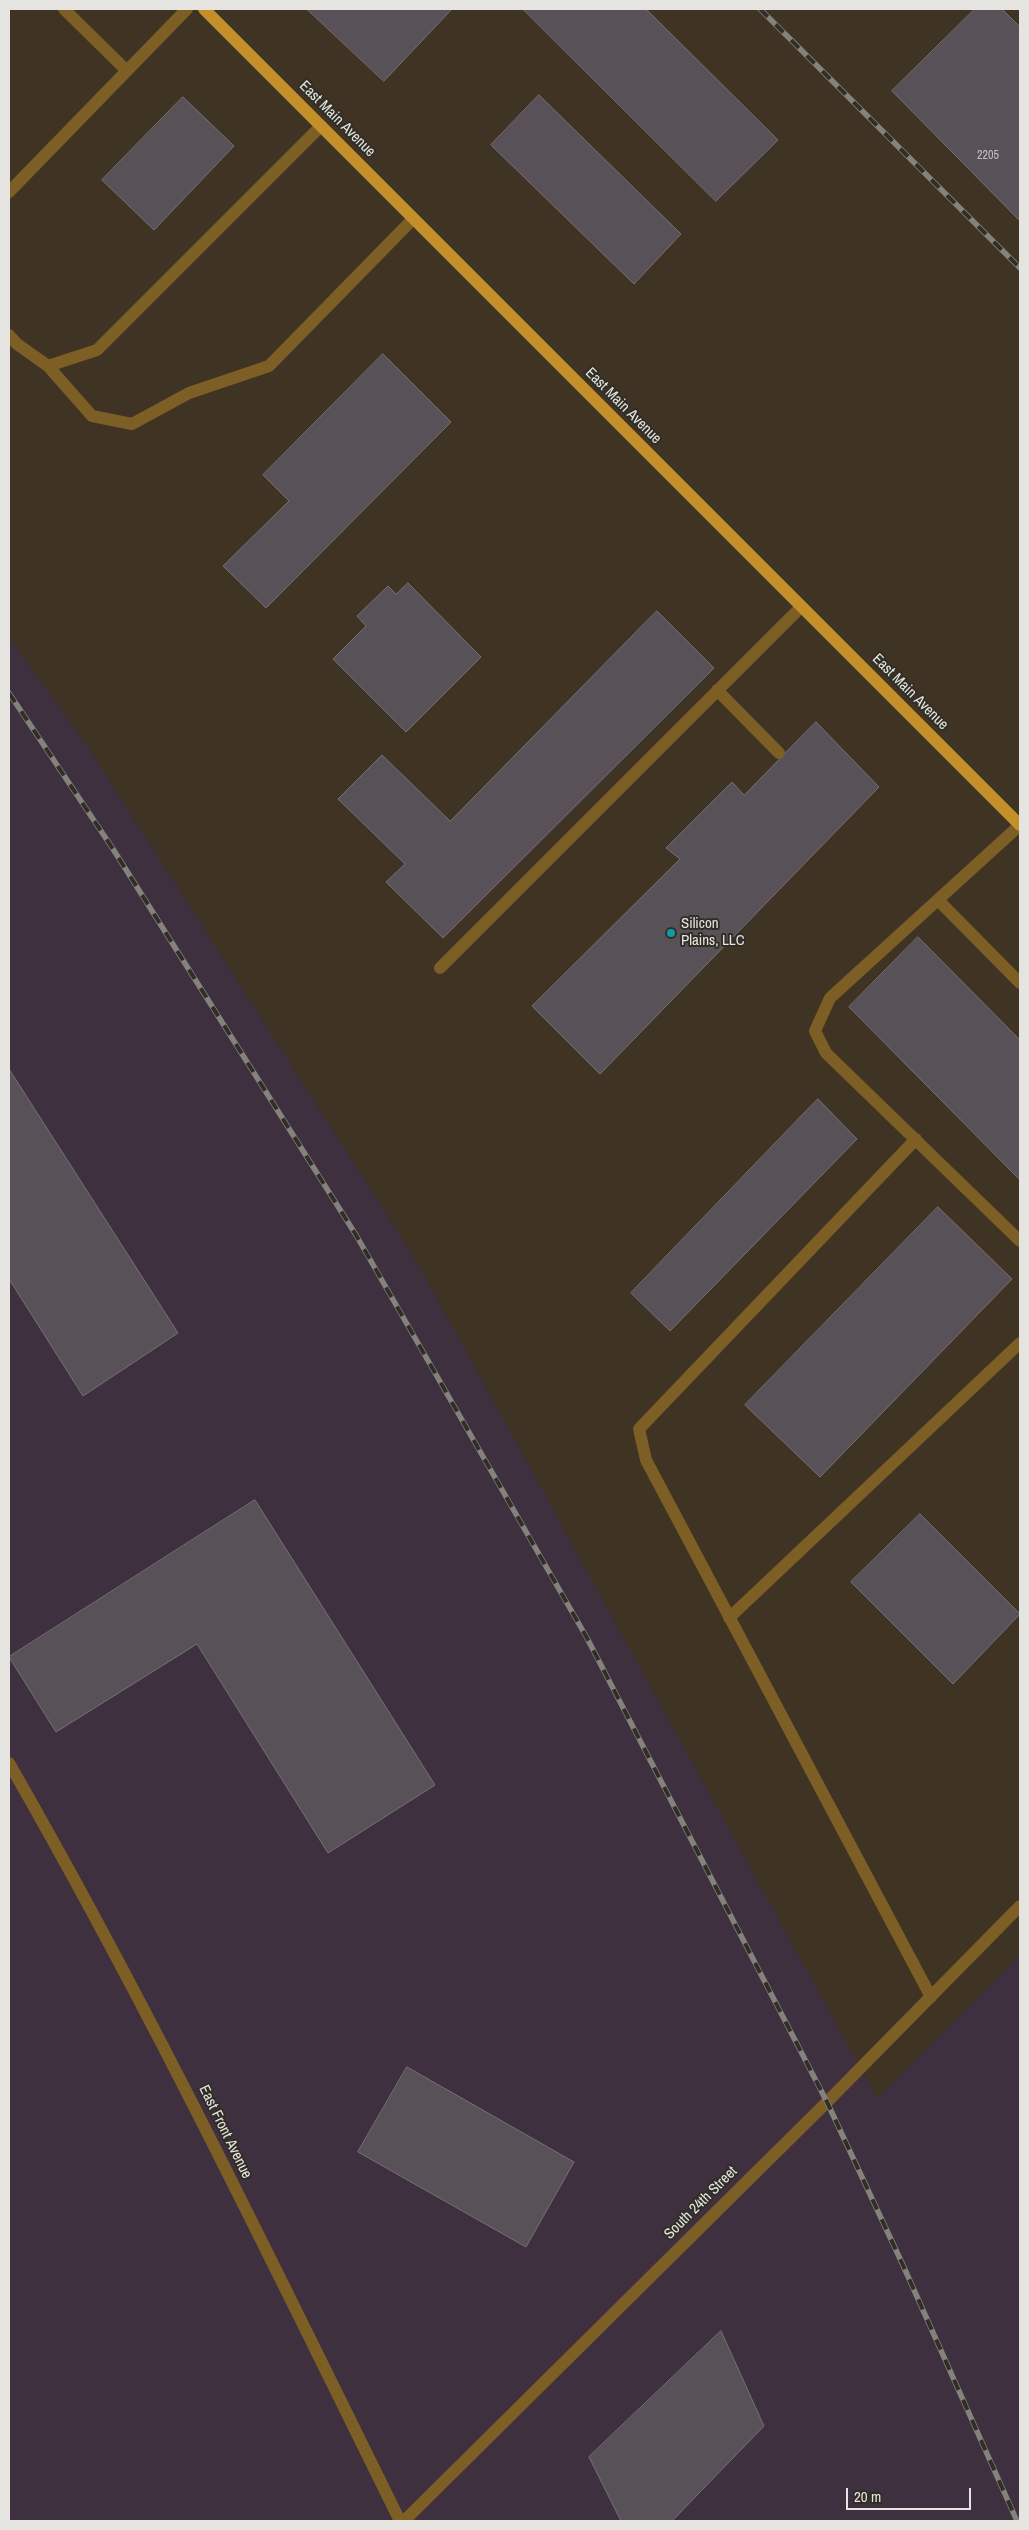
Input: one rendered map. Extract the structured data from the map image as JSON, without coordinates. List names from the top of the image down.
{
  "streets": {
    "main road": ["East Main Avenue"],
    "street": ["East Front Avenue", "South 24th Street"]
  },
  "places": ["Silicon Plains, LLC"],
  "house_numbers": ["2205"],
  "scale_bar": "20 m"
}
